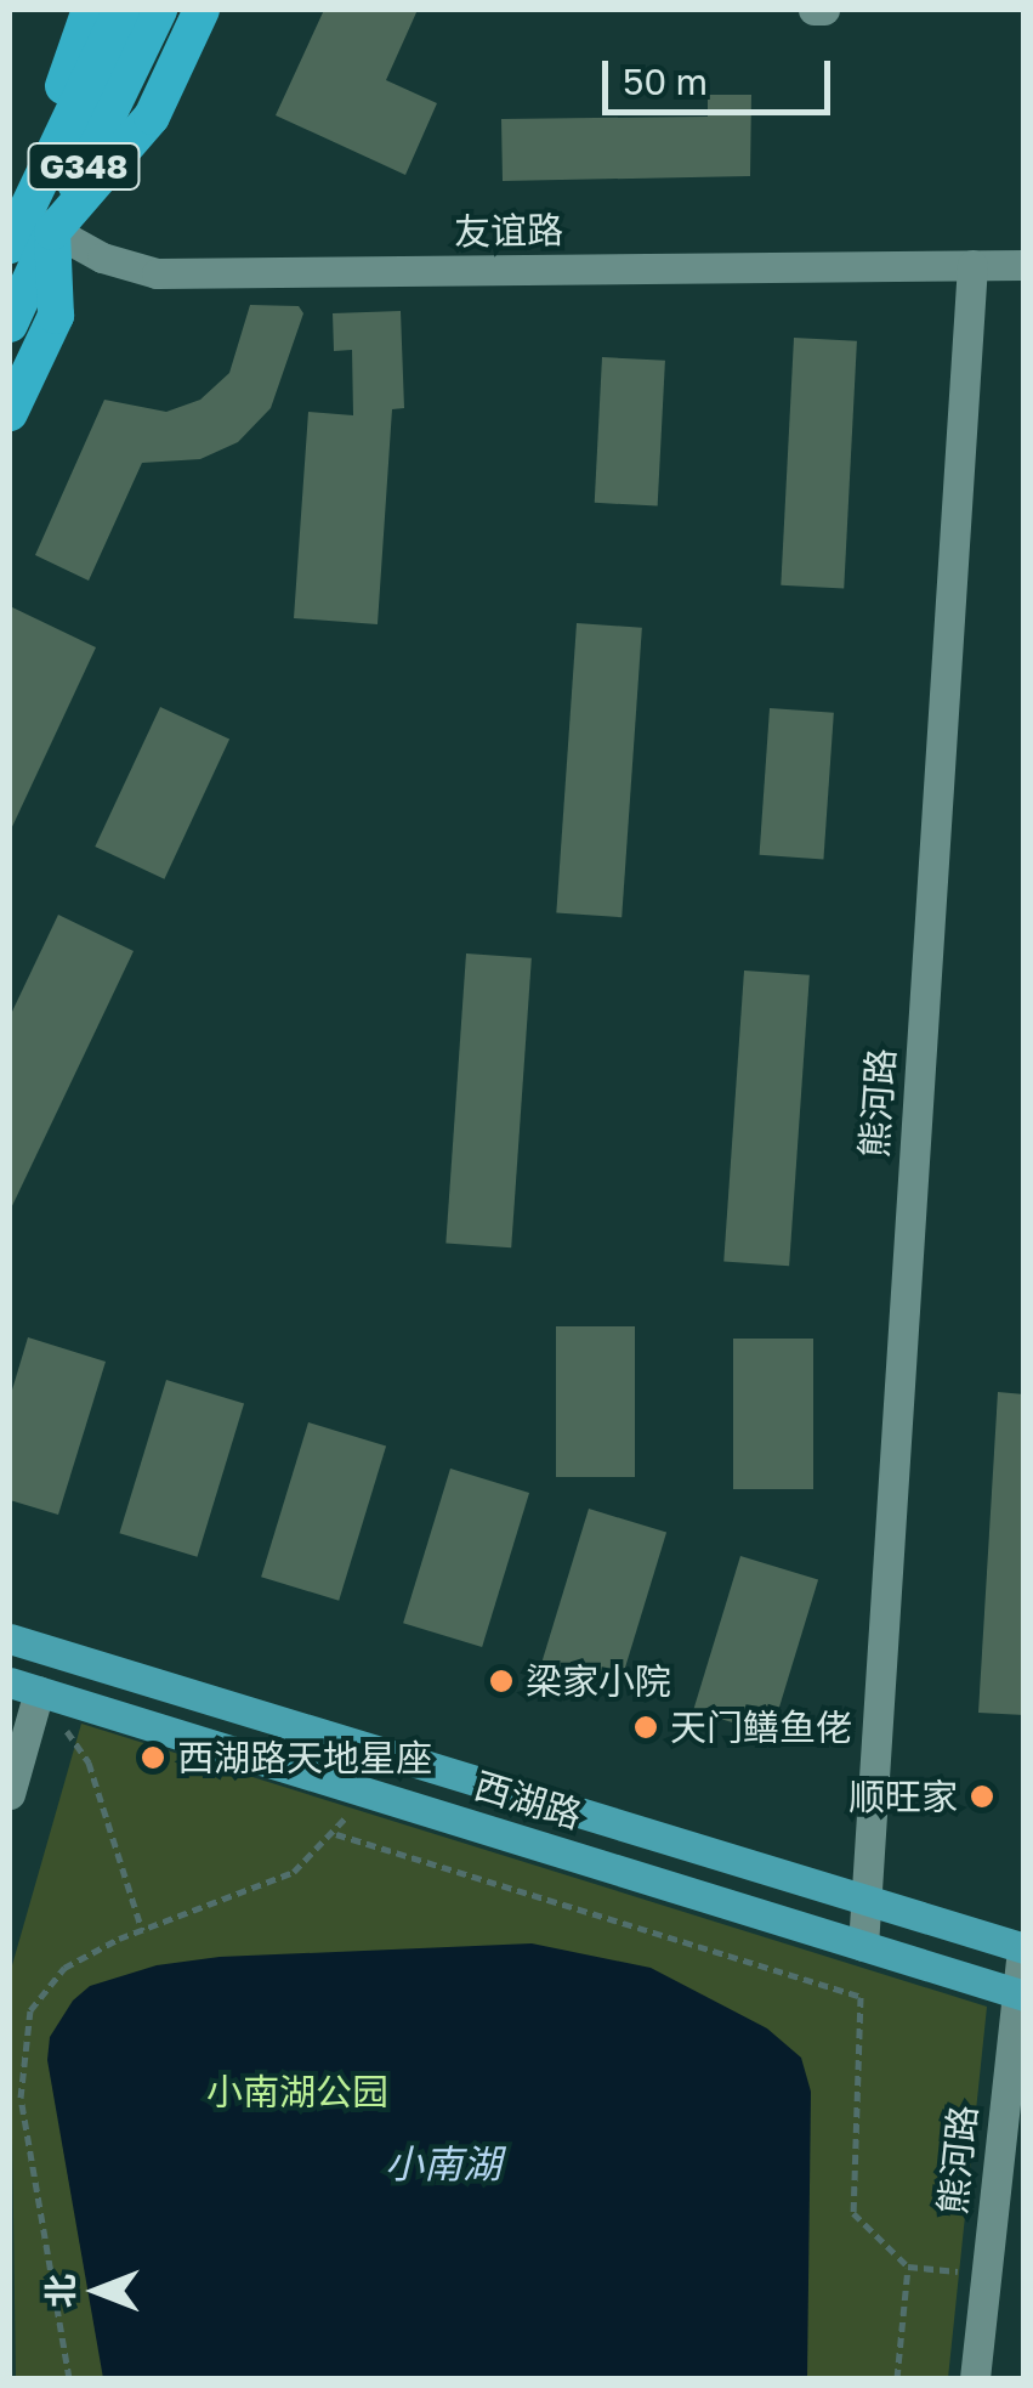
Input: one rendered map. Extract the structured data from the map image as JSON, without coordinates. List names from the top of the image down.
{
  "streets": {
    "highway": ["G348"],
    "main road": ["西湖路"],
    "street": ["友谊路", "熊河路"]
  },
  "crossings": [
    ["G348", "友谊路"],
    ["友谊路", "熊河路"],
    ["熊河路", "西湖路"]
  ],
  "water": ["小南湖"],
  "parks": ["小南湖公园"],
  "places": [
    "梁家小院",
    "天门鳝鱼佬",
    "西湖路天地星座",
    "顺旺家"
  ],
  "scale_bar": "50 m",
  "north": "left"
}
